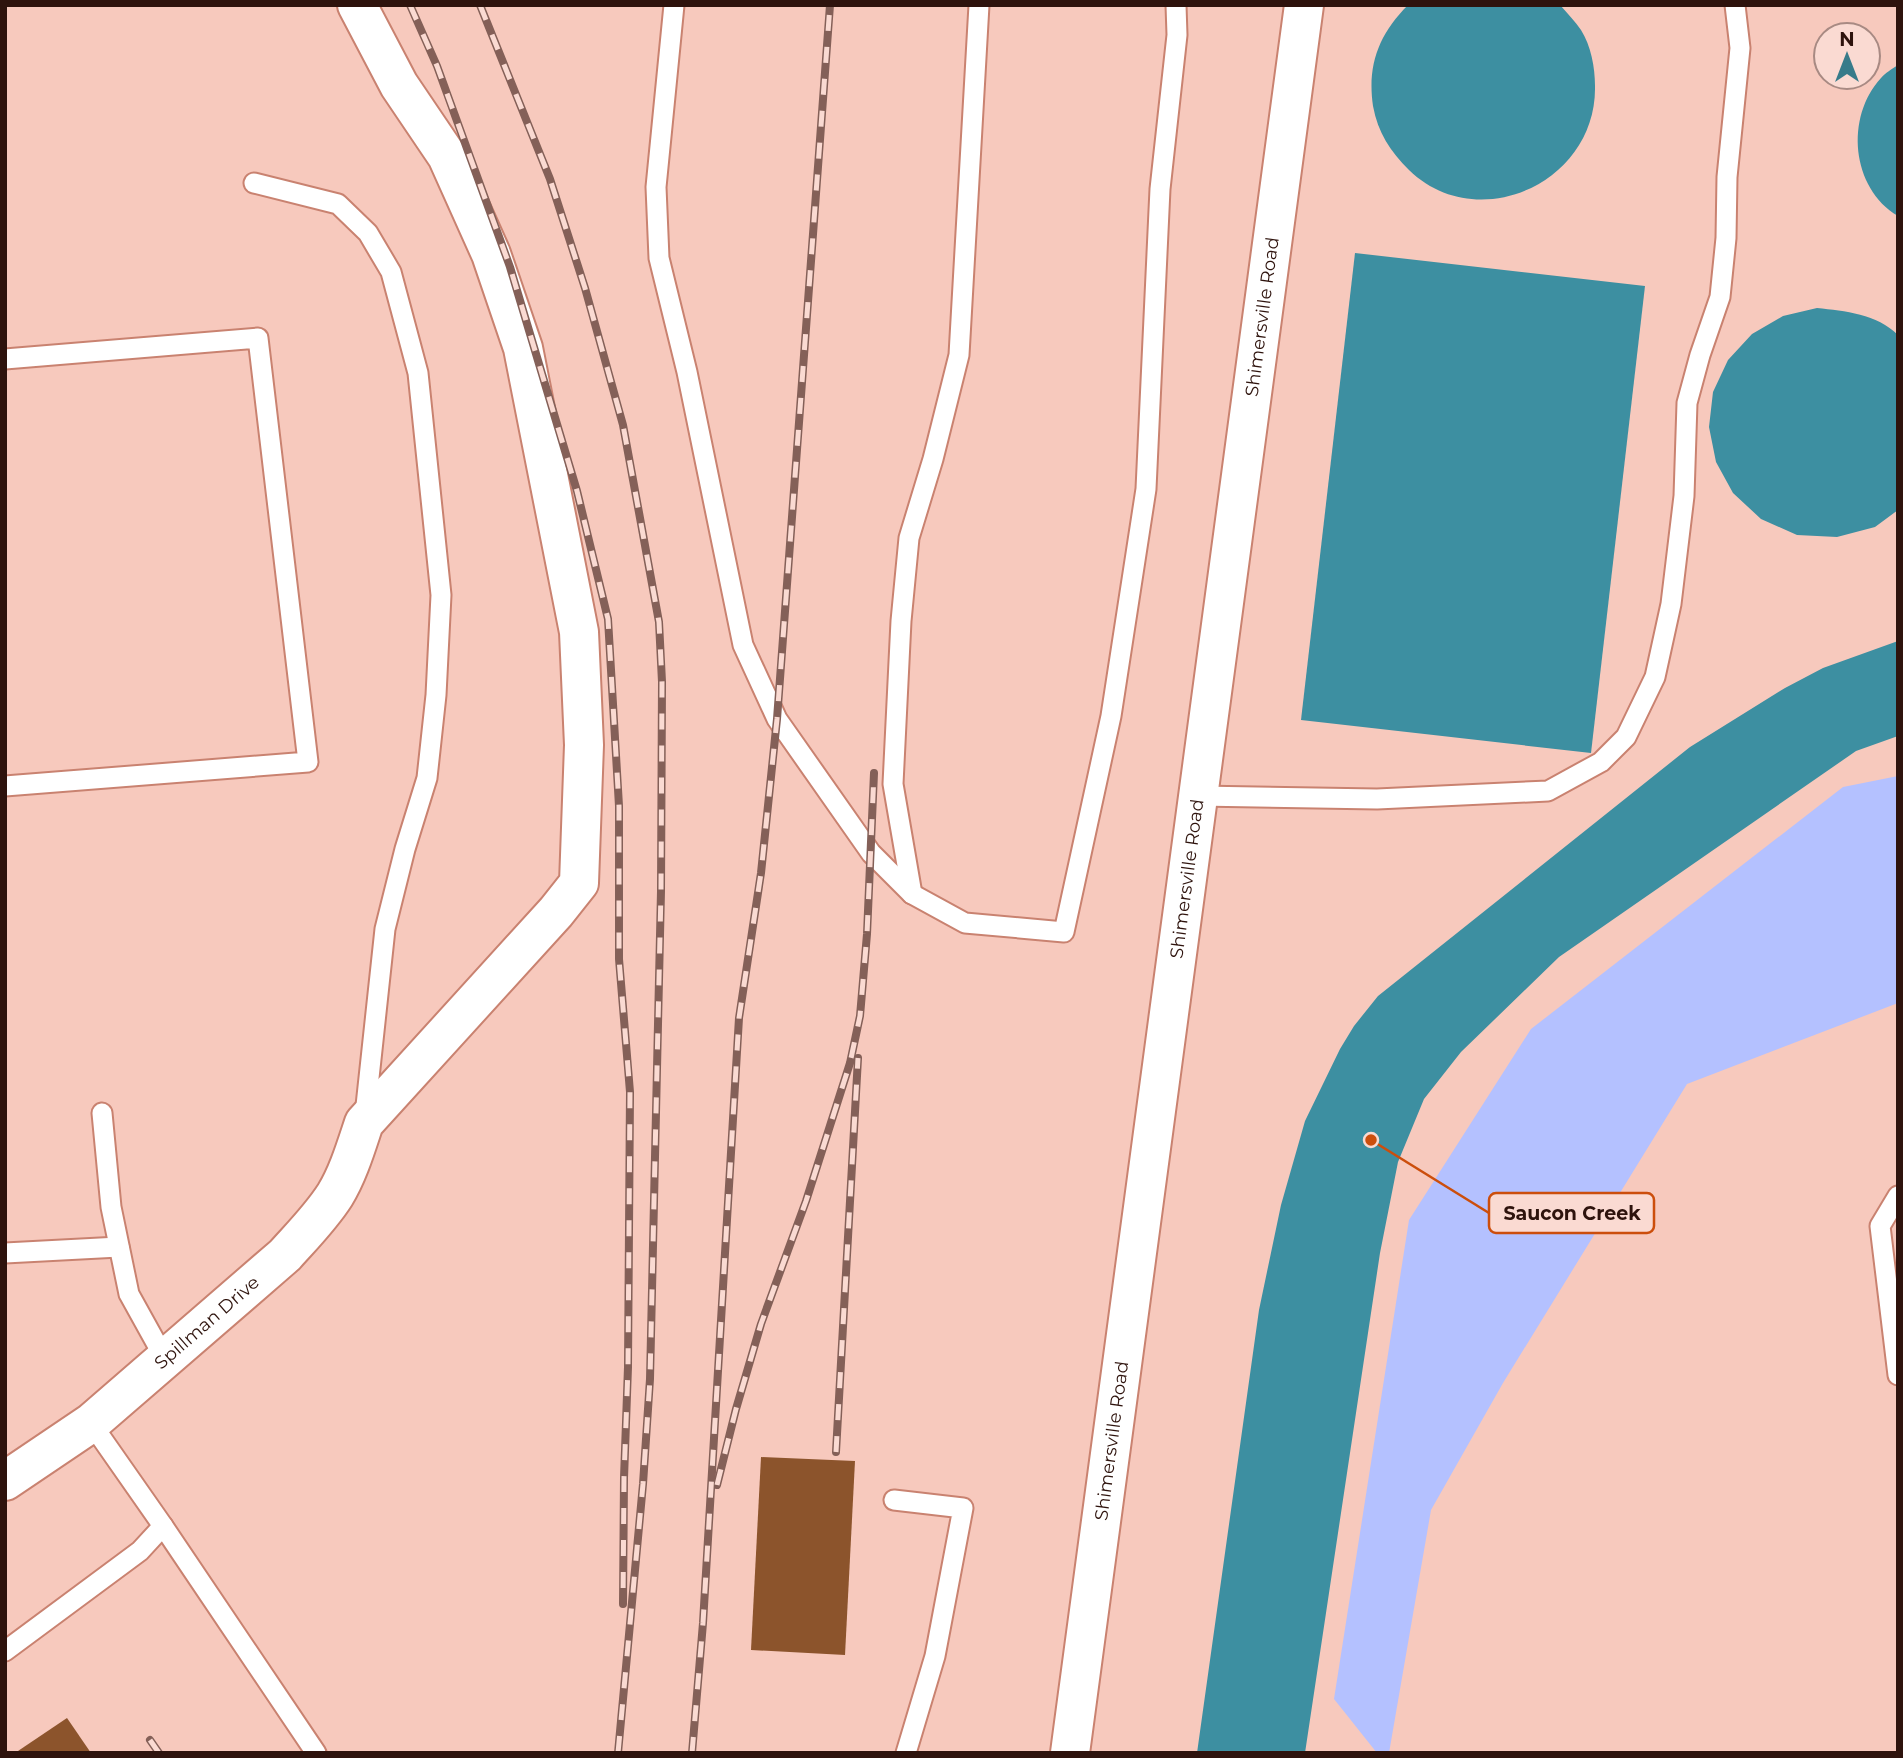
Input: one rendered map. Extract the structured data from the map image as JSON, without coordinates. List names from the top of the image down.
{
  "streets": {
    "street": ["Shimersville Road", "Spillman Drive"]
  },
  "places": ["Saucon Creek"],
  "north": "top"
}
